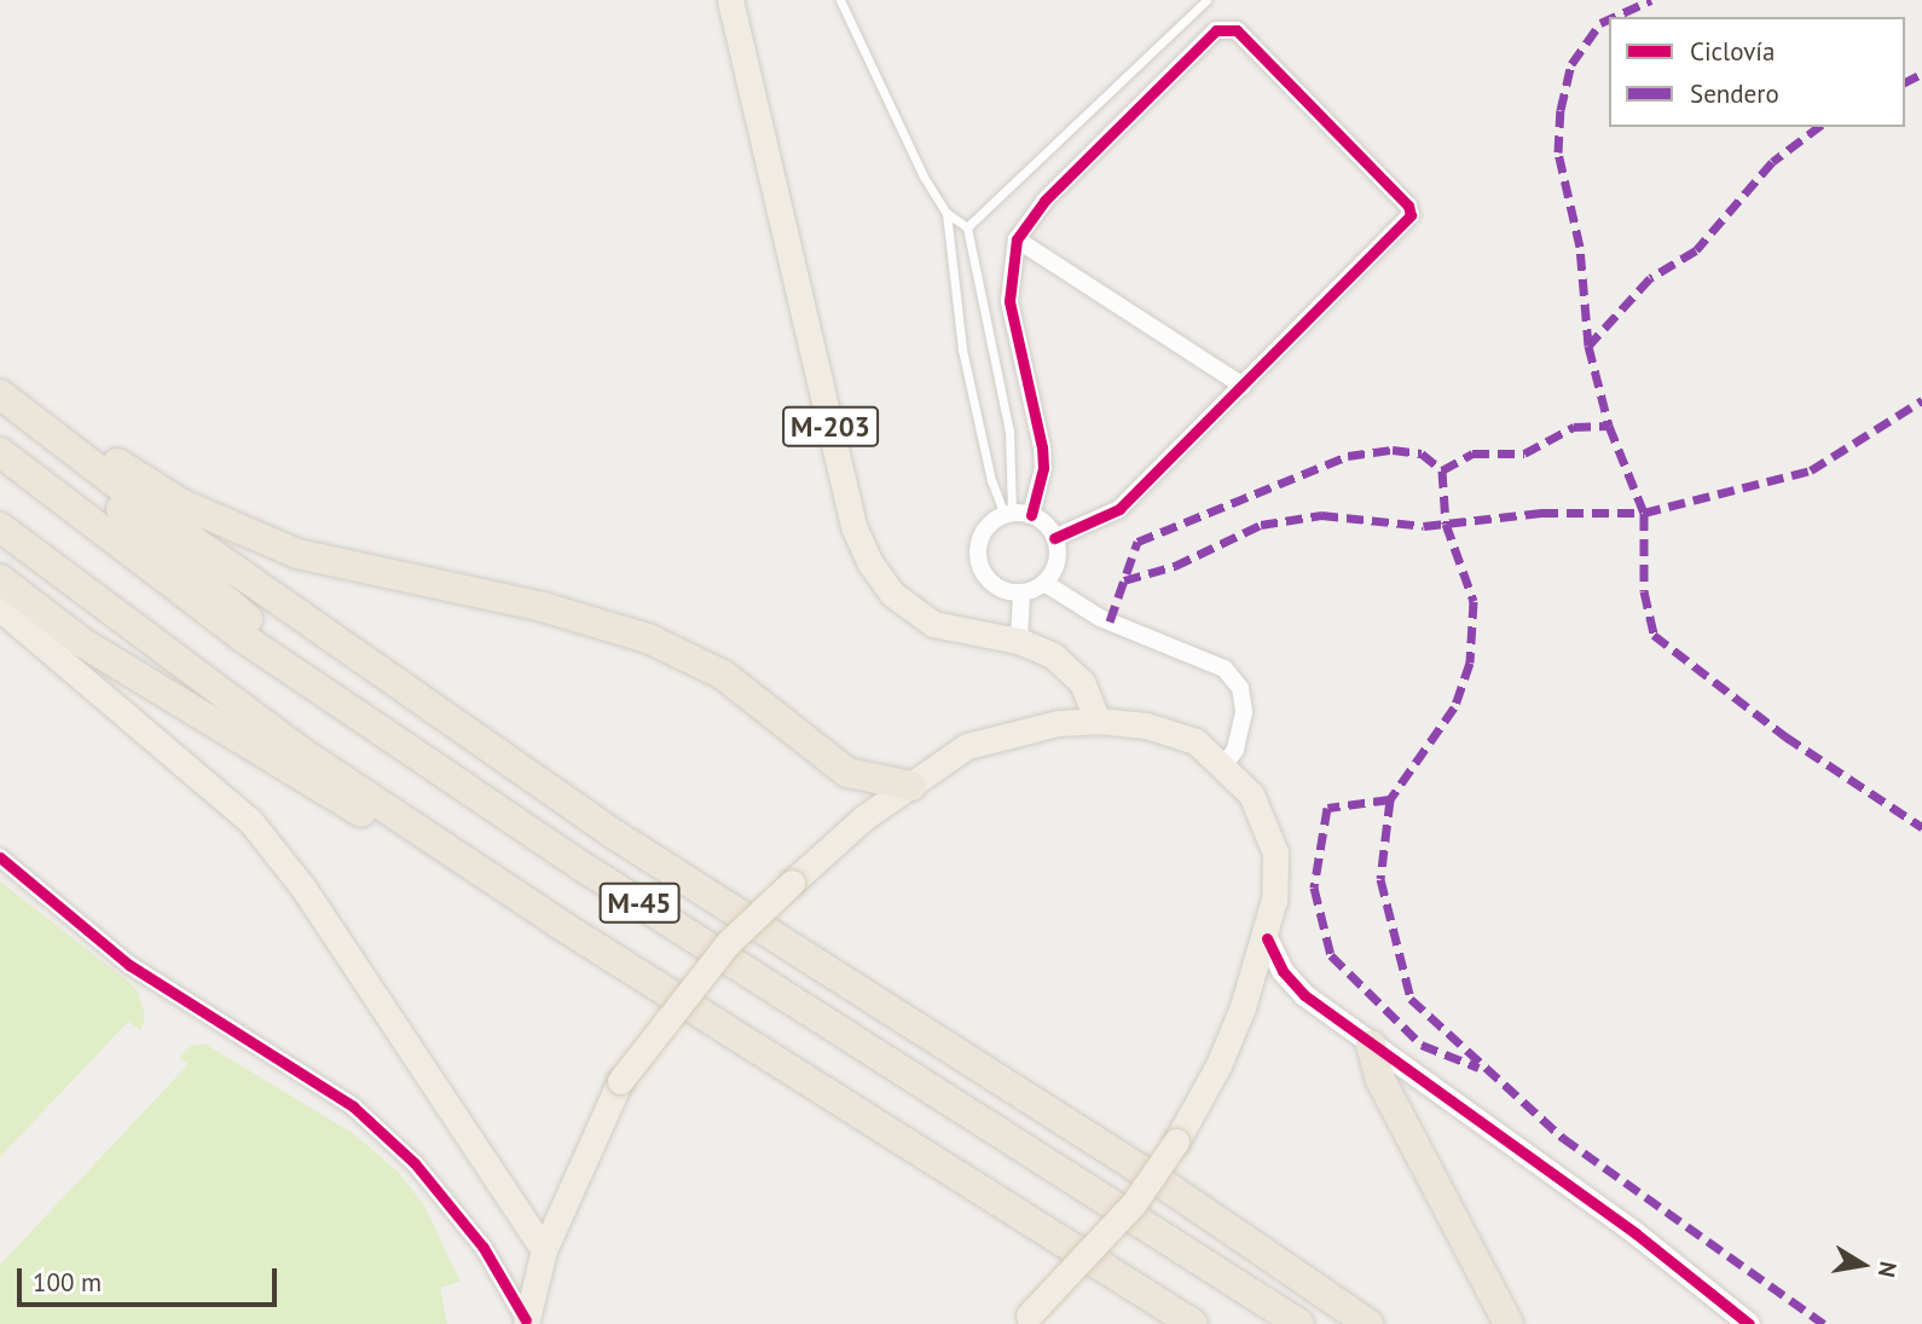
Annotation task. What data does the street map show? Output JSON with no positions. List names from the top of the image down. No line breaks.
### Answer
{"streets":{"highway":["M-45"],"main road":["M-203"]},"legend":["Ciclovía","Sendero"],"scale_bar":"100 m","north":"right"}
